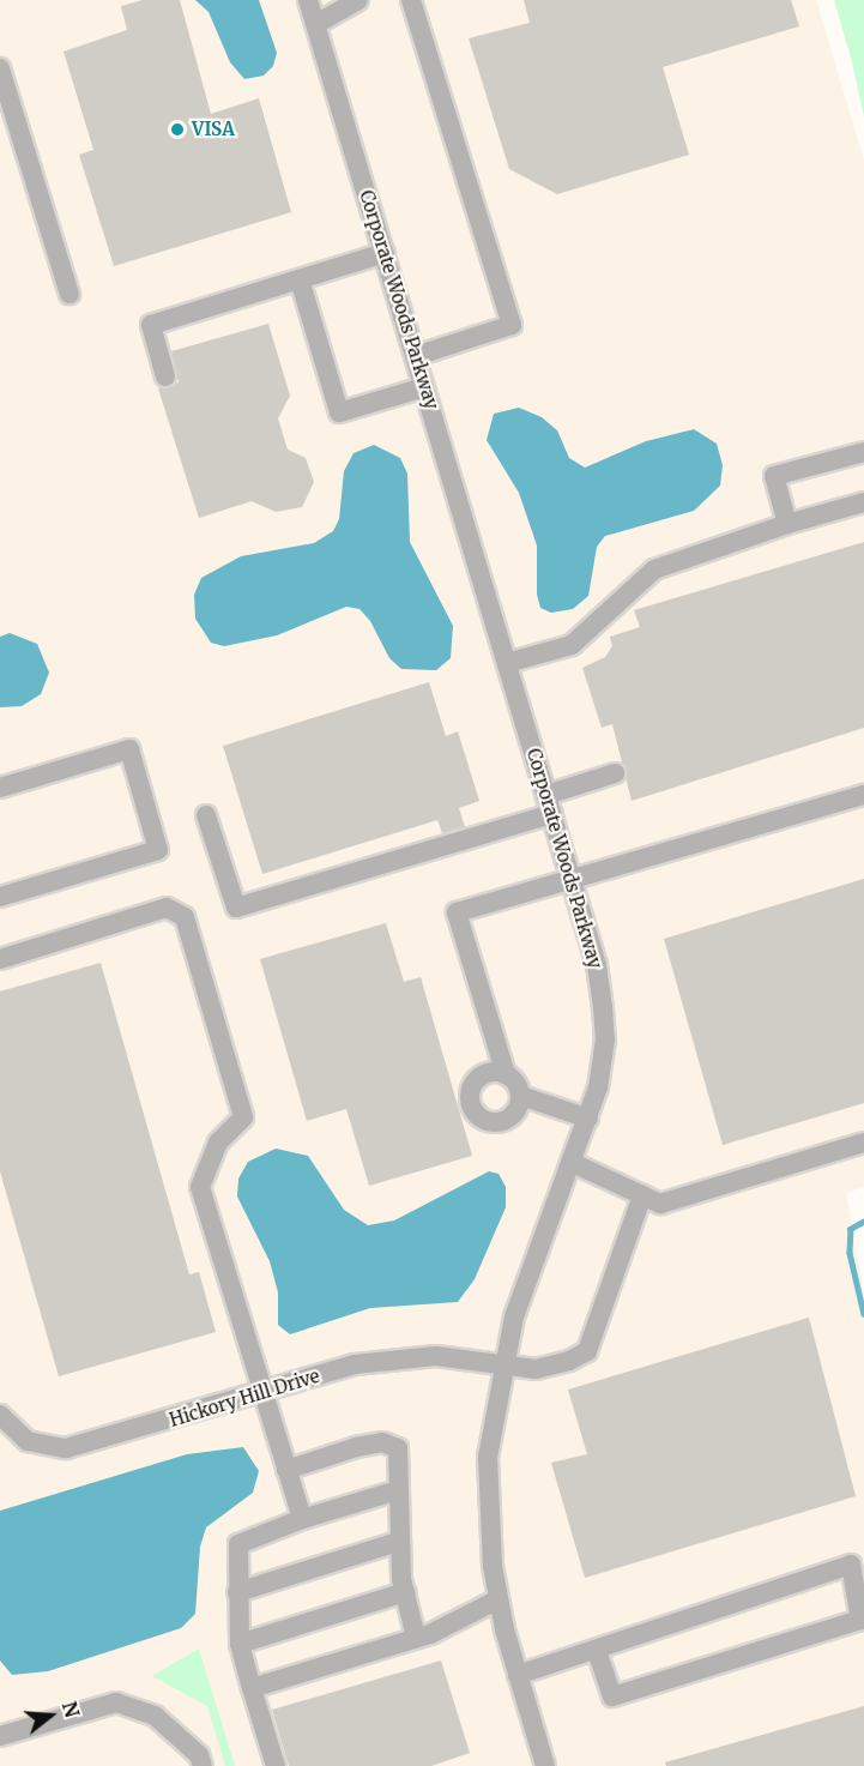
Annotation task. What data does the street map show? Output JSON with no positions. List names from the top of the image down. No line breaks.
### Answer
{"streets":{"street":["Corporate Woods Parkway","Hickory Hill Drive"]},"crossings":[["Corporate Woods Parkway","Hickory Hill Drive"]],"places":["VISA"],"north":"right"}
